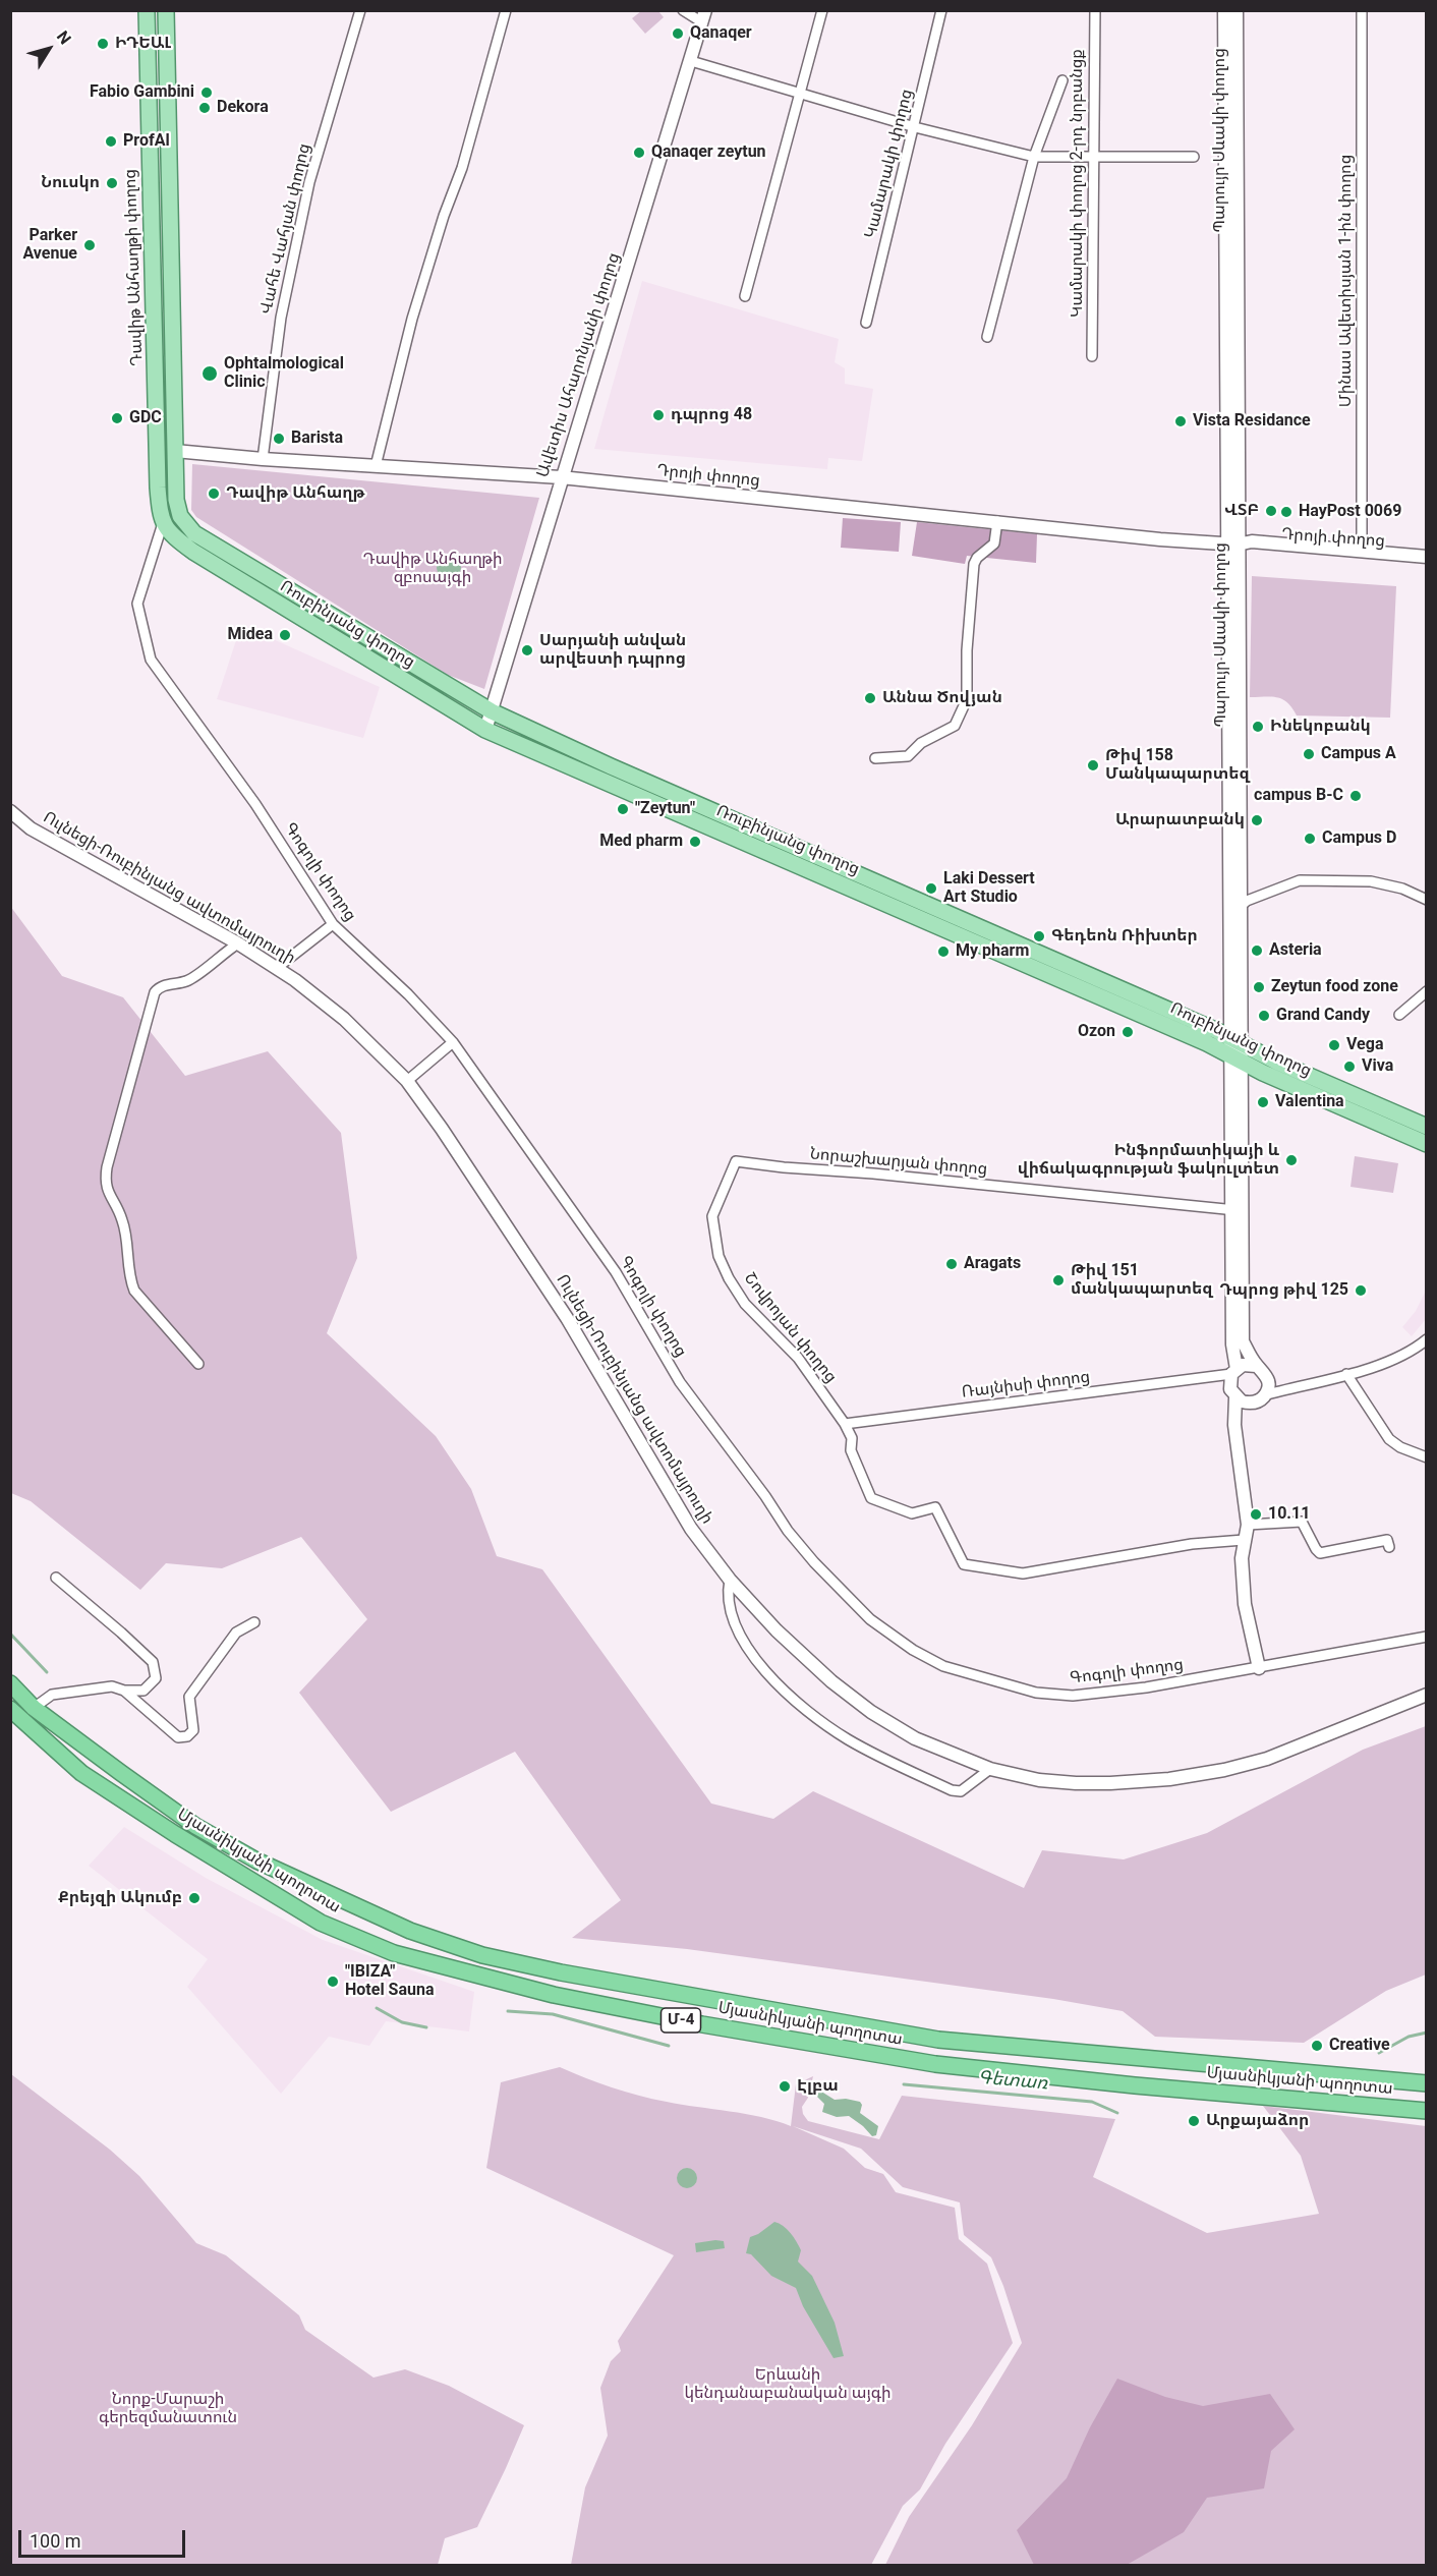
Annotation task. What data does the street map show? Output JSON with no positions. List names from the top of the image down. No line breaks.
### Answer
{"streets":{"highway":["Մյասնիկյանի պողոտա","Մ-4"],"main road":["Դավիթ Անհաղթի փողոց","Ռուբինյանց փողոց"],"street":["Պարույր Սևակի փողոց","Կամարակի փողոց","Կամարակի փողոց 2-րդ նրբանցք","Վահե Վահյան փողոց","Մինաս Ավետիսյան 1-ին փողոց","Ավետիս Ահարոնյանի փողոց","Դրոյի փողոց","Գոգոլի փողոց","Ուլնեցի-Ռուբինյանց ավտոմայրուղի","Նորաշխարյան փողոց","Շովրոյան փողոց","Ռայնիսի փողոց"]},"crossings":[["Պարույր Սևակի փողոց","Դրոյի փողոց"],["Պարույր Սևակի փողոց","Ռուբինյանց փողոց"],["Պարույր Սևակի փողոց","Նորաշխարյան փողոց"],["Պարույր Սևակի փողոց","Ռայնիսի փողոց"],["Վահե Վահյան փողոց","Դրոյի փողոց"],["Դավիթ Անհաղթի փողոց","Ռուբինյանց փողոց"],["Դավիթ Անհաղթի փողոց","Գոգոլի փողոց"],["Մինաս Ավետիսյան 1-ին փողոց","Դրոյի փողոց"],["Ավետիս Ահարոնյանի փողոց","Դրոյի փողոց"],["Ավետիս Ահարոնյանի փողոց","Ռուբինյանց փողոց"],["Դրոյի փողոց","Ռուբինյանց փողոց"],["Ռուբինյանց փողոց","Գոգոլի փողոց"],["Նորաշխարյան փողոց","Շովրոյան փողոց"],["Շովրոյան փողոց","Ռայնիսի փողոց"]],"water":["Գետառ"],"parks":["Դավիթ Անհաղթի զբոսայգի","Երևանի կենդանաբանական այգի","Նորք-Մարաշի գերեզմանատուն"],"places":["Qanaqer","ԻԴԵԱԼ","Fabio Gambini","Dekora","ProfAl","Qanaqer zeytun","Նուսկո","Parker Avenue","Ophtalmological Clinic","դպրոց 48","GDC","Vista Residance","Barista","Դավիթ Անհաղթ","ՎՏԲ","HayPost 0069","Midea","Սարյանի անվան արվեստի դպրոց","Աննա Ծովյան","Ինեկոբանկ","Campus A","Թիվ 158 Մանկապարտեզ","campus B-C","\"Zeytun\"","Արարատբանկ","Campus D","Med pharm","Laki Dessert Art Studio","Գեդեոն Ռիխտեր","Asteria","My pharm","Zeytun food zone","Grand Candy","Ozon","Vega","Viva","Valentina","Ինֆորմատիկայի և վիճակագրության ֆակուլտետ","Aragats","Թիվ 151 մանկապարտեզ","Դպրոց թիվ 125","10.11","Քրեյզի Ակումբ","\"IBIZA\" Hotel Sauna","Creative","Էլբա","Արքայաձոր"],"scale_bar":"100 m","north":"top right"}
